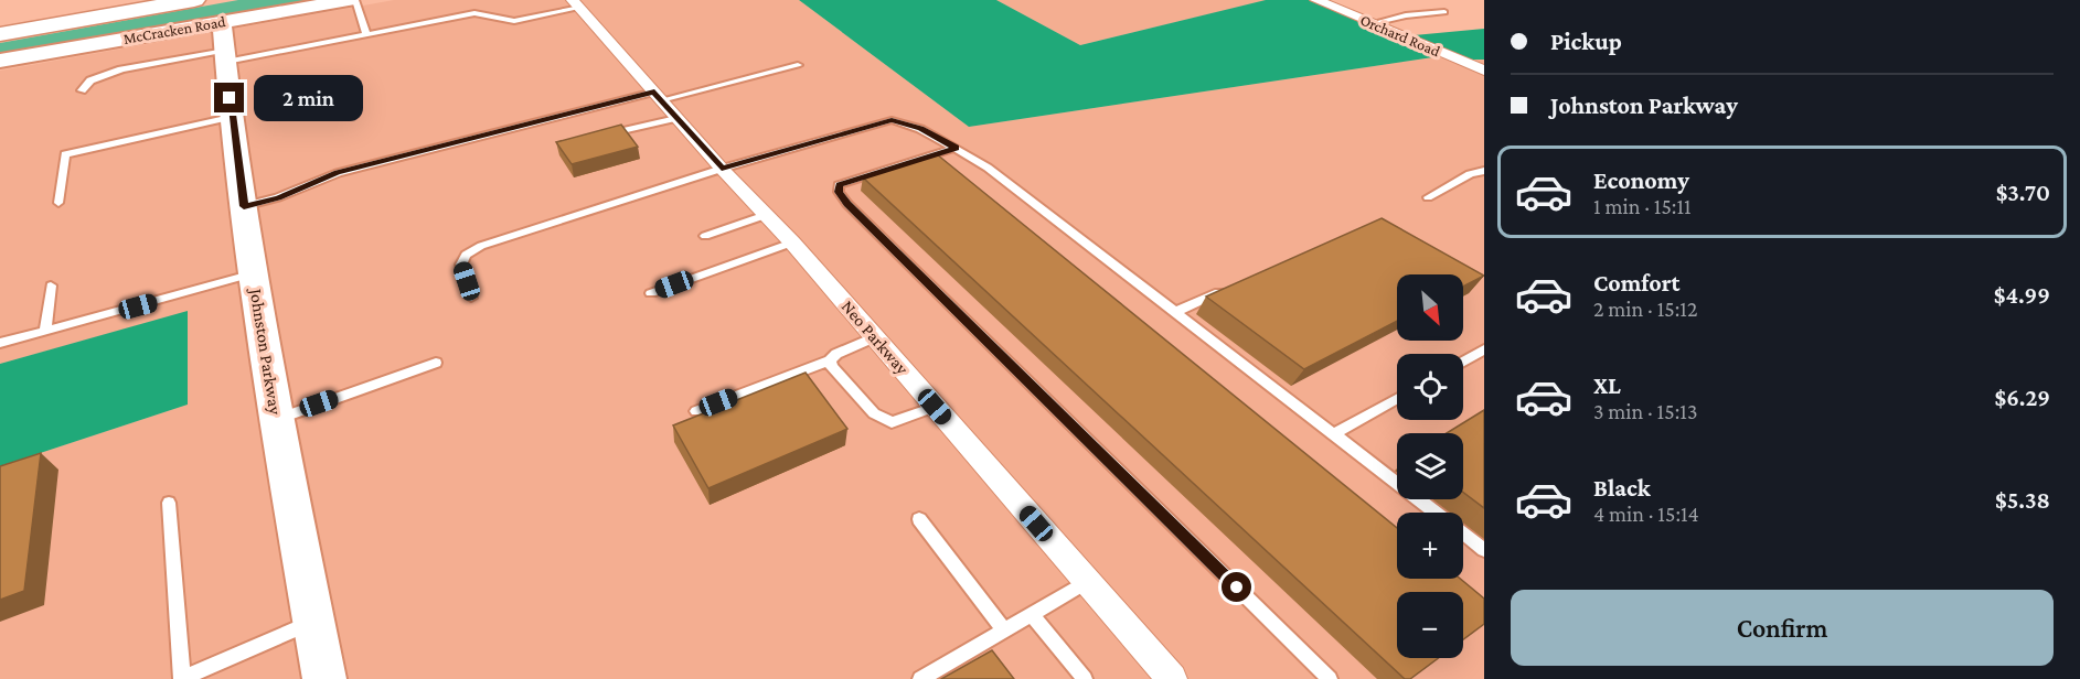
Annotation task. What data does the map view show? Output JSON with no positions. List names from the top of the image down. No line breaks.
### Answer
{"streets":{"street":["McCracken Road","Orchard Road","Neo Parkway","Johnston Parkway"]},"crossings":[["McCracken Road","Johnston Parkway"]],"north":"bottom right","page":{"banner":["Pickup","Johnston Parkway"],"bubble":"2 min","list":[{"name":"Economy","note":"1 min · 15:11","value":"$3.70"},{"name":"Comfort","note":"2 min · 15:12","value":"$4.99"},{"name":"XL","note":"3 min · 15:13","value":"$6.29"},{"name":"Black","note":"4 min · 15:14","value":"$5.38"}],"map_buttons":["+","−"],"buttons":"Confirm"}}
